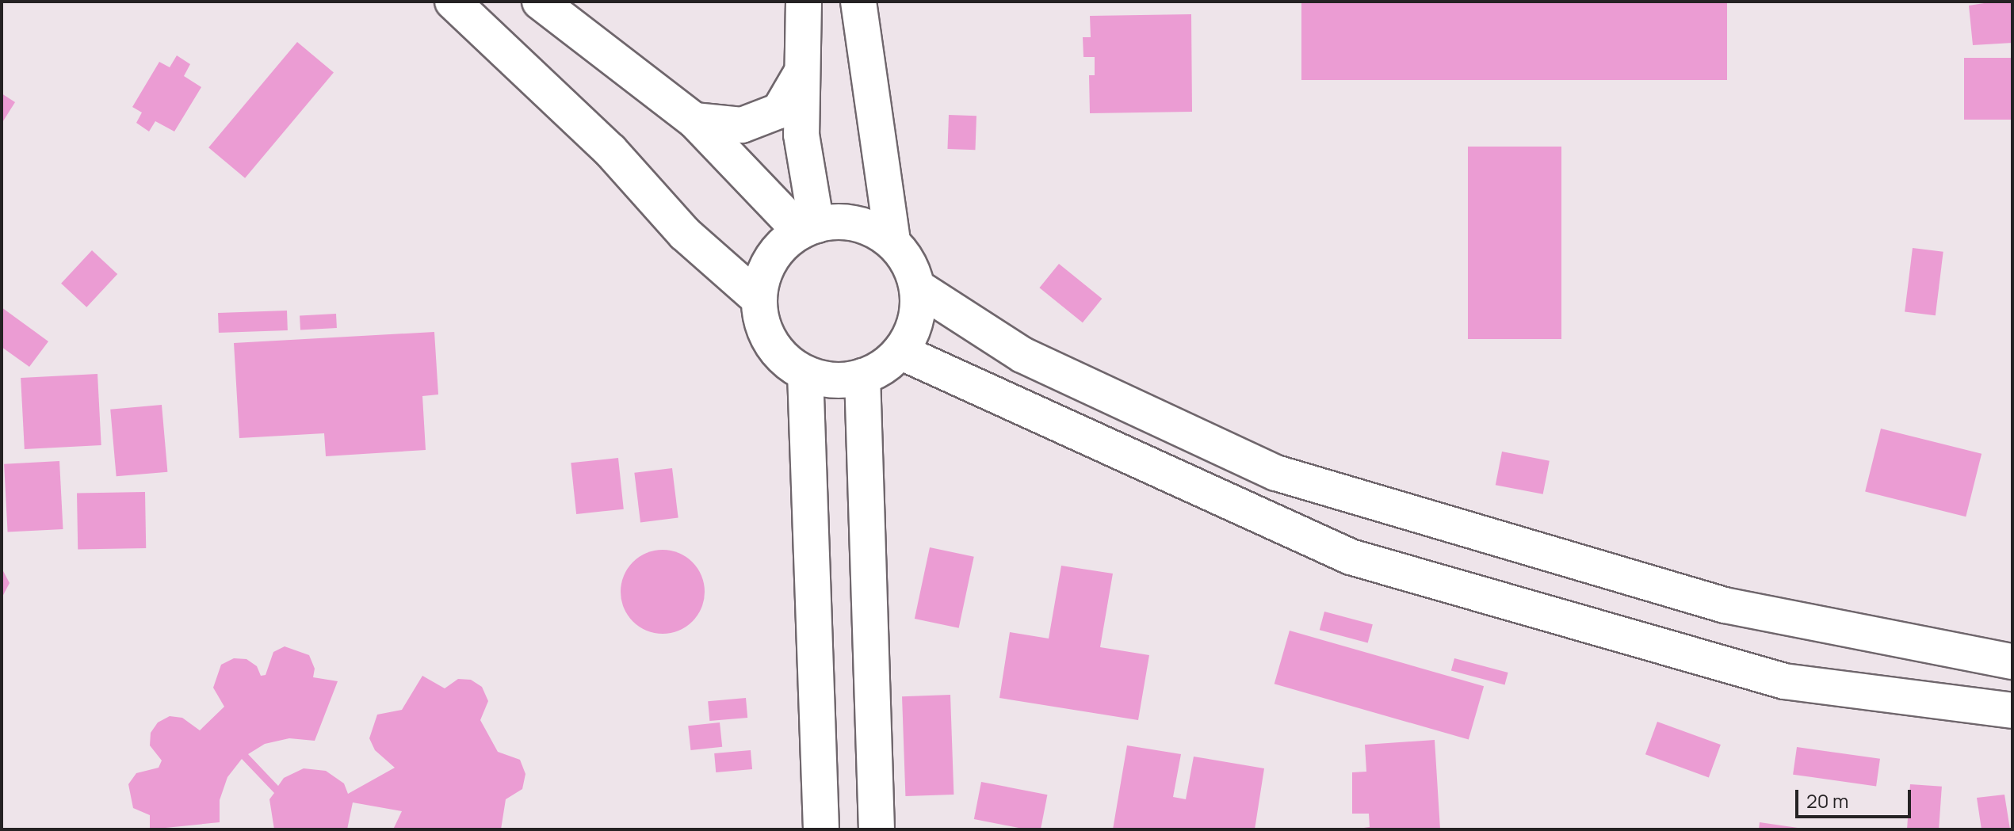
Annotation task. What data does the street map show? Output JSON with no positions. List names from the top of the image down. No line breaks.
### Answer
{"scale_bar":"20 m"}
